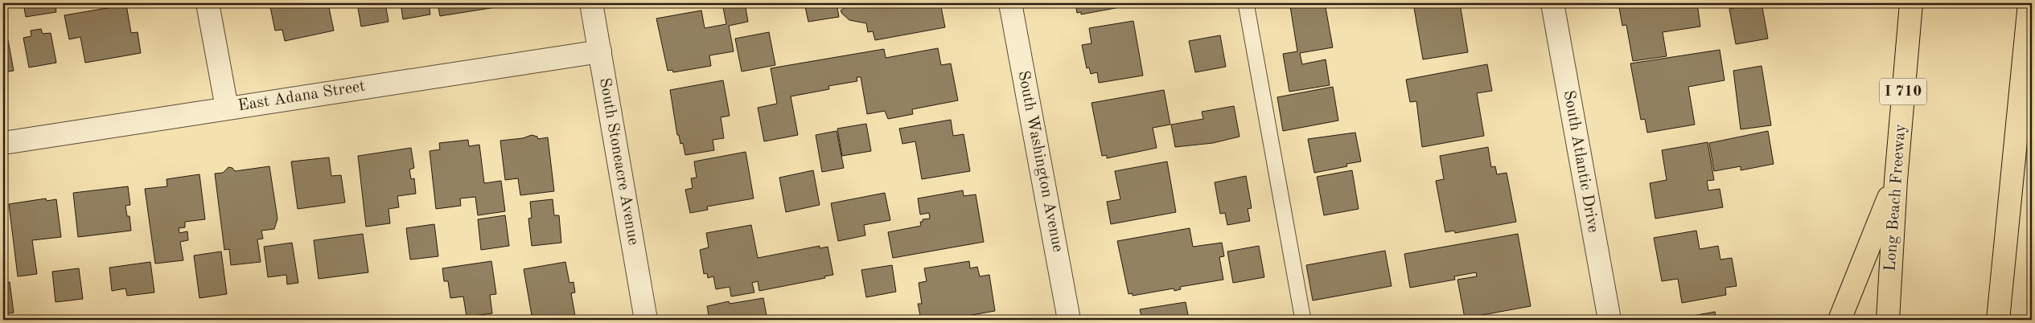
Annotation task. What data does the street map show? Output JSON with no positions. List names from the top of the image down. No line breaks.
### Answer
{"streets":{"highway":["I 710","Long Beach Freeway"],"street":["East Adana Street","South Stoneacre Avenue","South Washington Avenue","South Atlantic Drive"]},"crossings":[["East Adana Street","South Stoneacre Avenue"]]}
